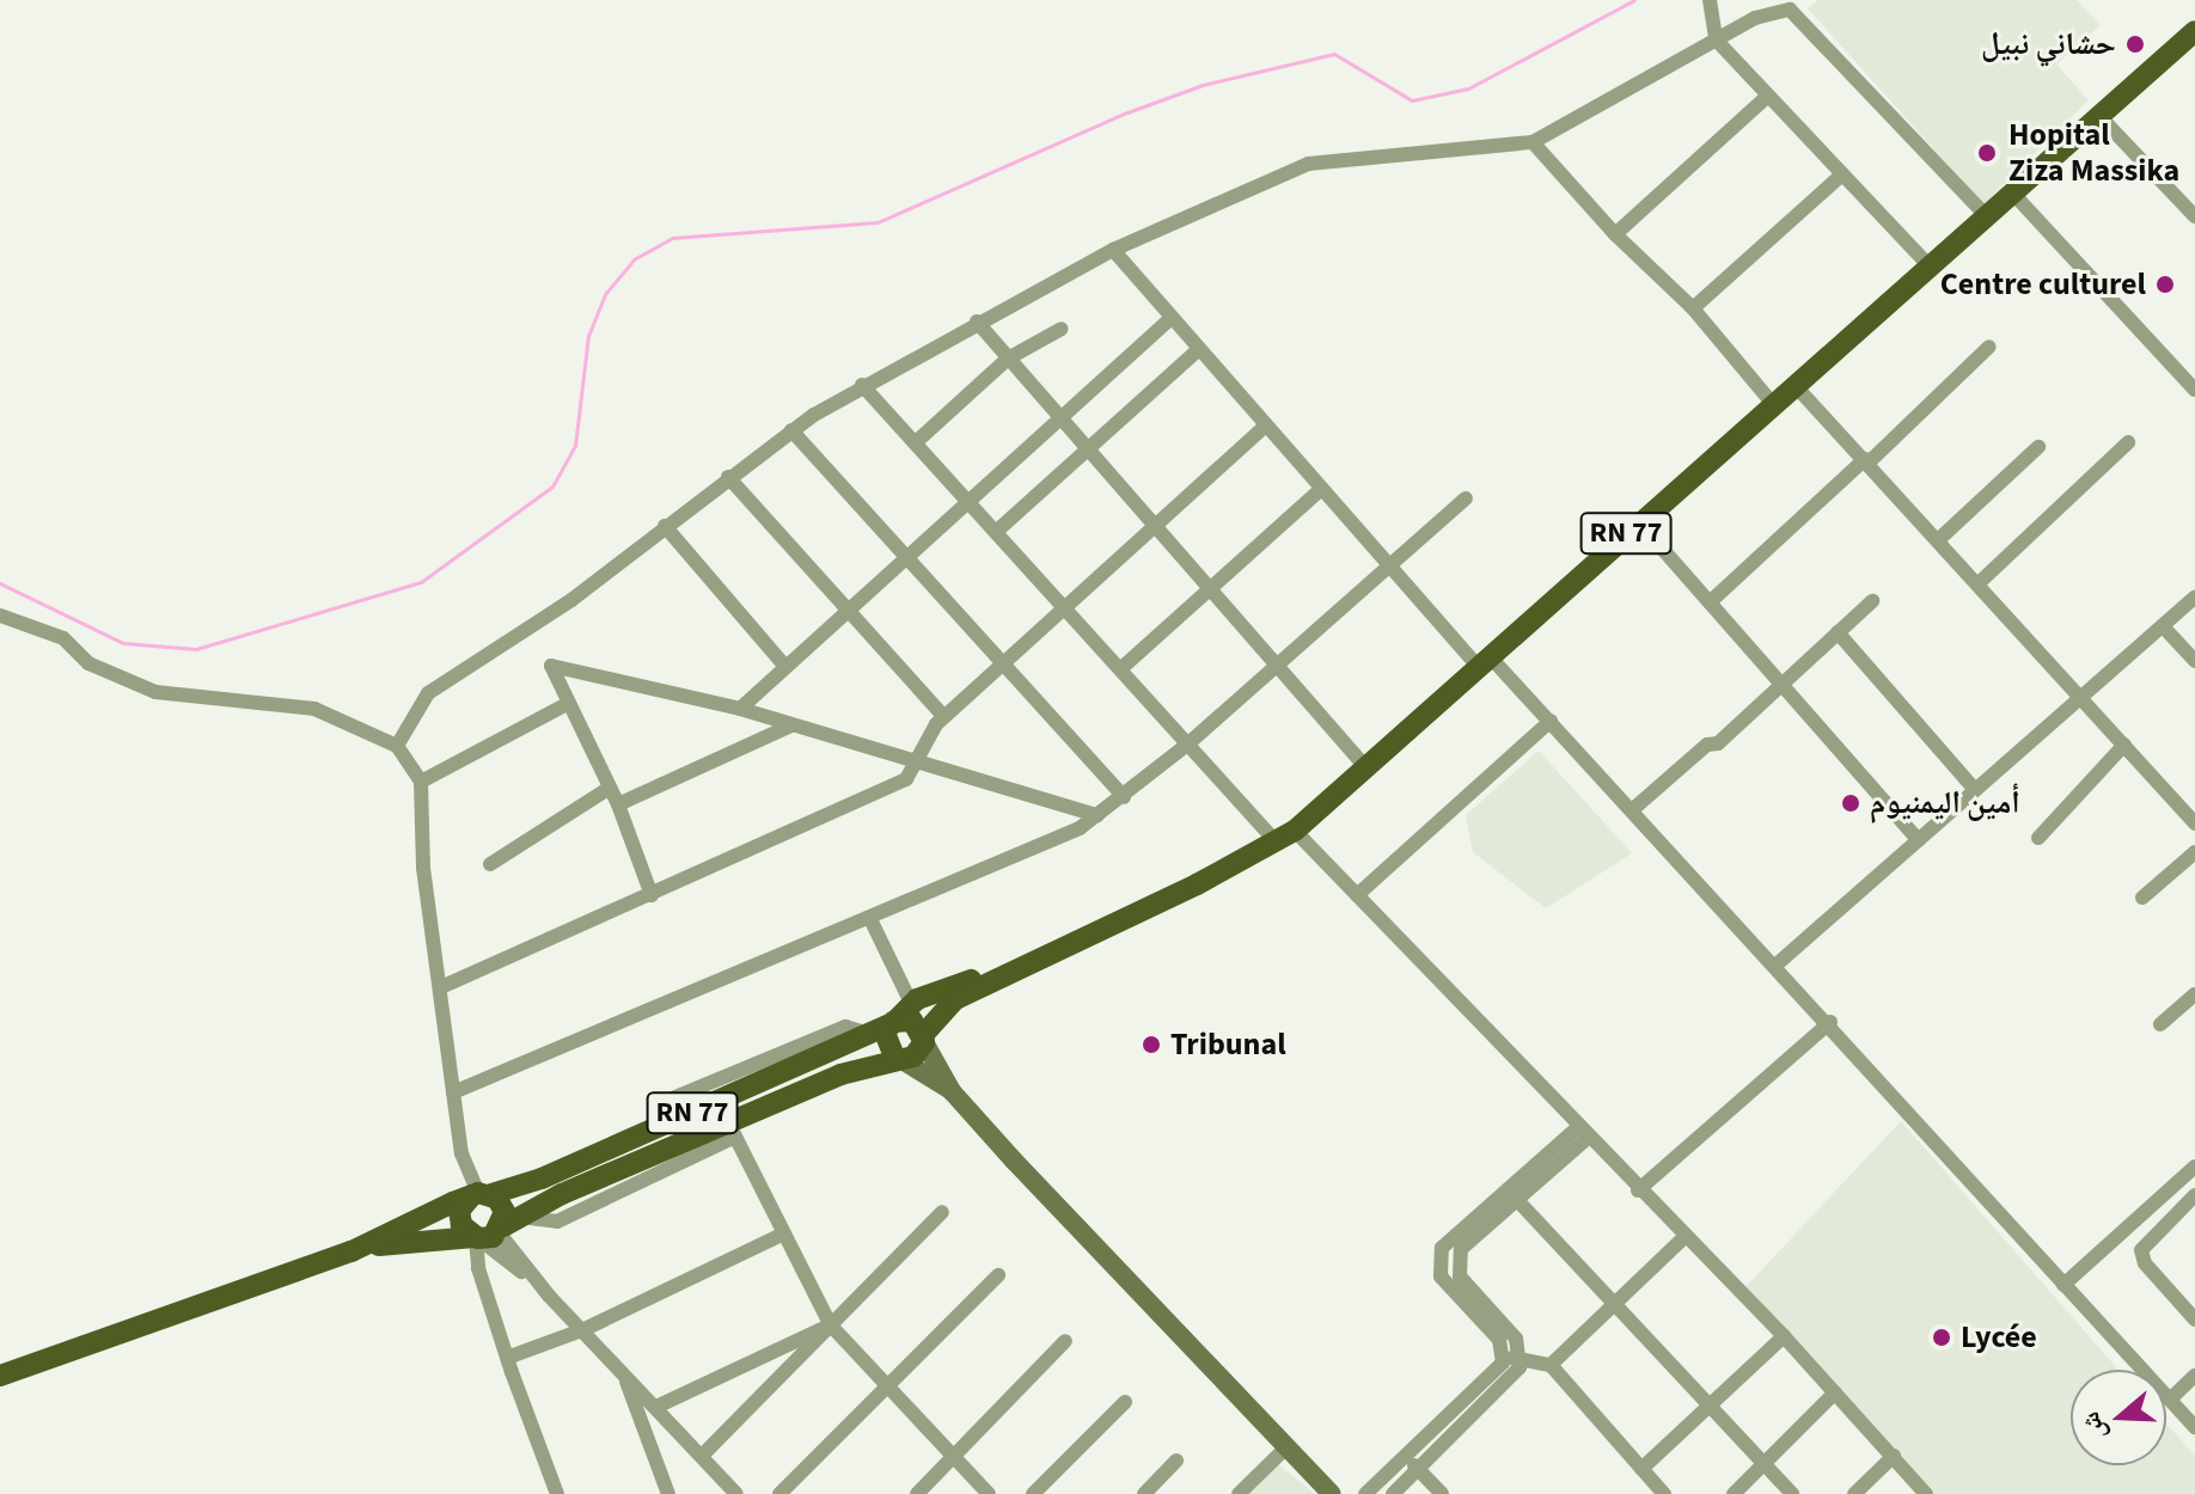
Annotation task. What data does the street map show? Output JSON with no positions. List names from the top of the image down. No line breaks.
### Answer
{"streets":{"main road":["RN 77"]},"places":["حشاني نبيل","Hopital Ziza Massika","Centre culturel","أمين اليمنيوم","Tribunal","Lycée"],"north":"left"}
